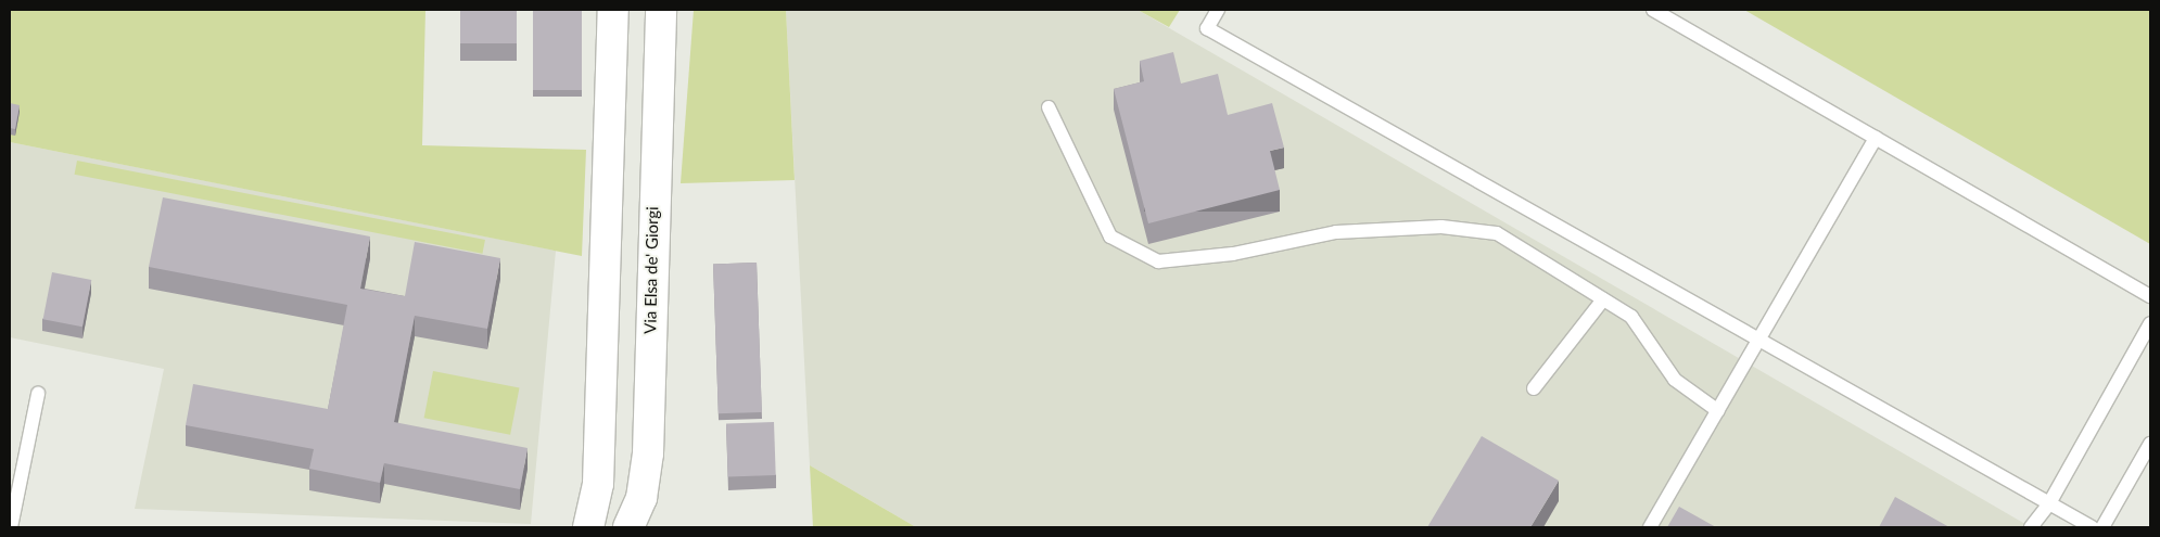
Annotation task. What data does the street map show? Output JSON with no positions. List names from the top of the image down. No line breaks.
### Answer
{"streets":{"main road":["Via Elsa de' Giorgi"]}}
